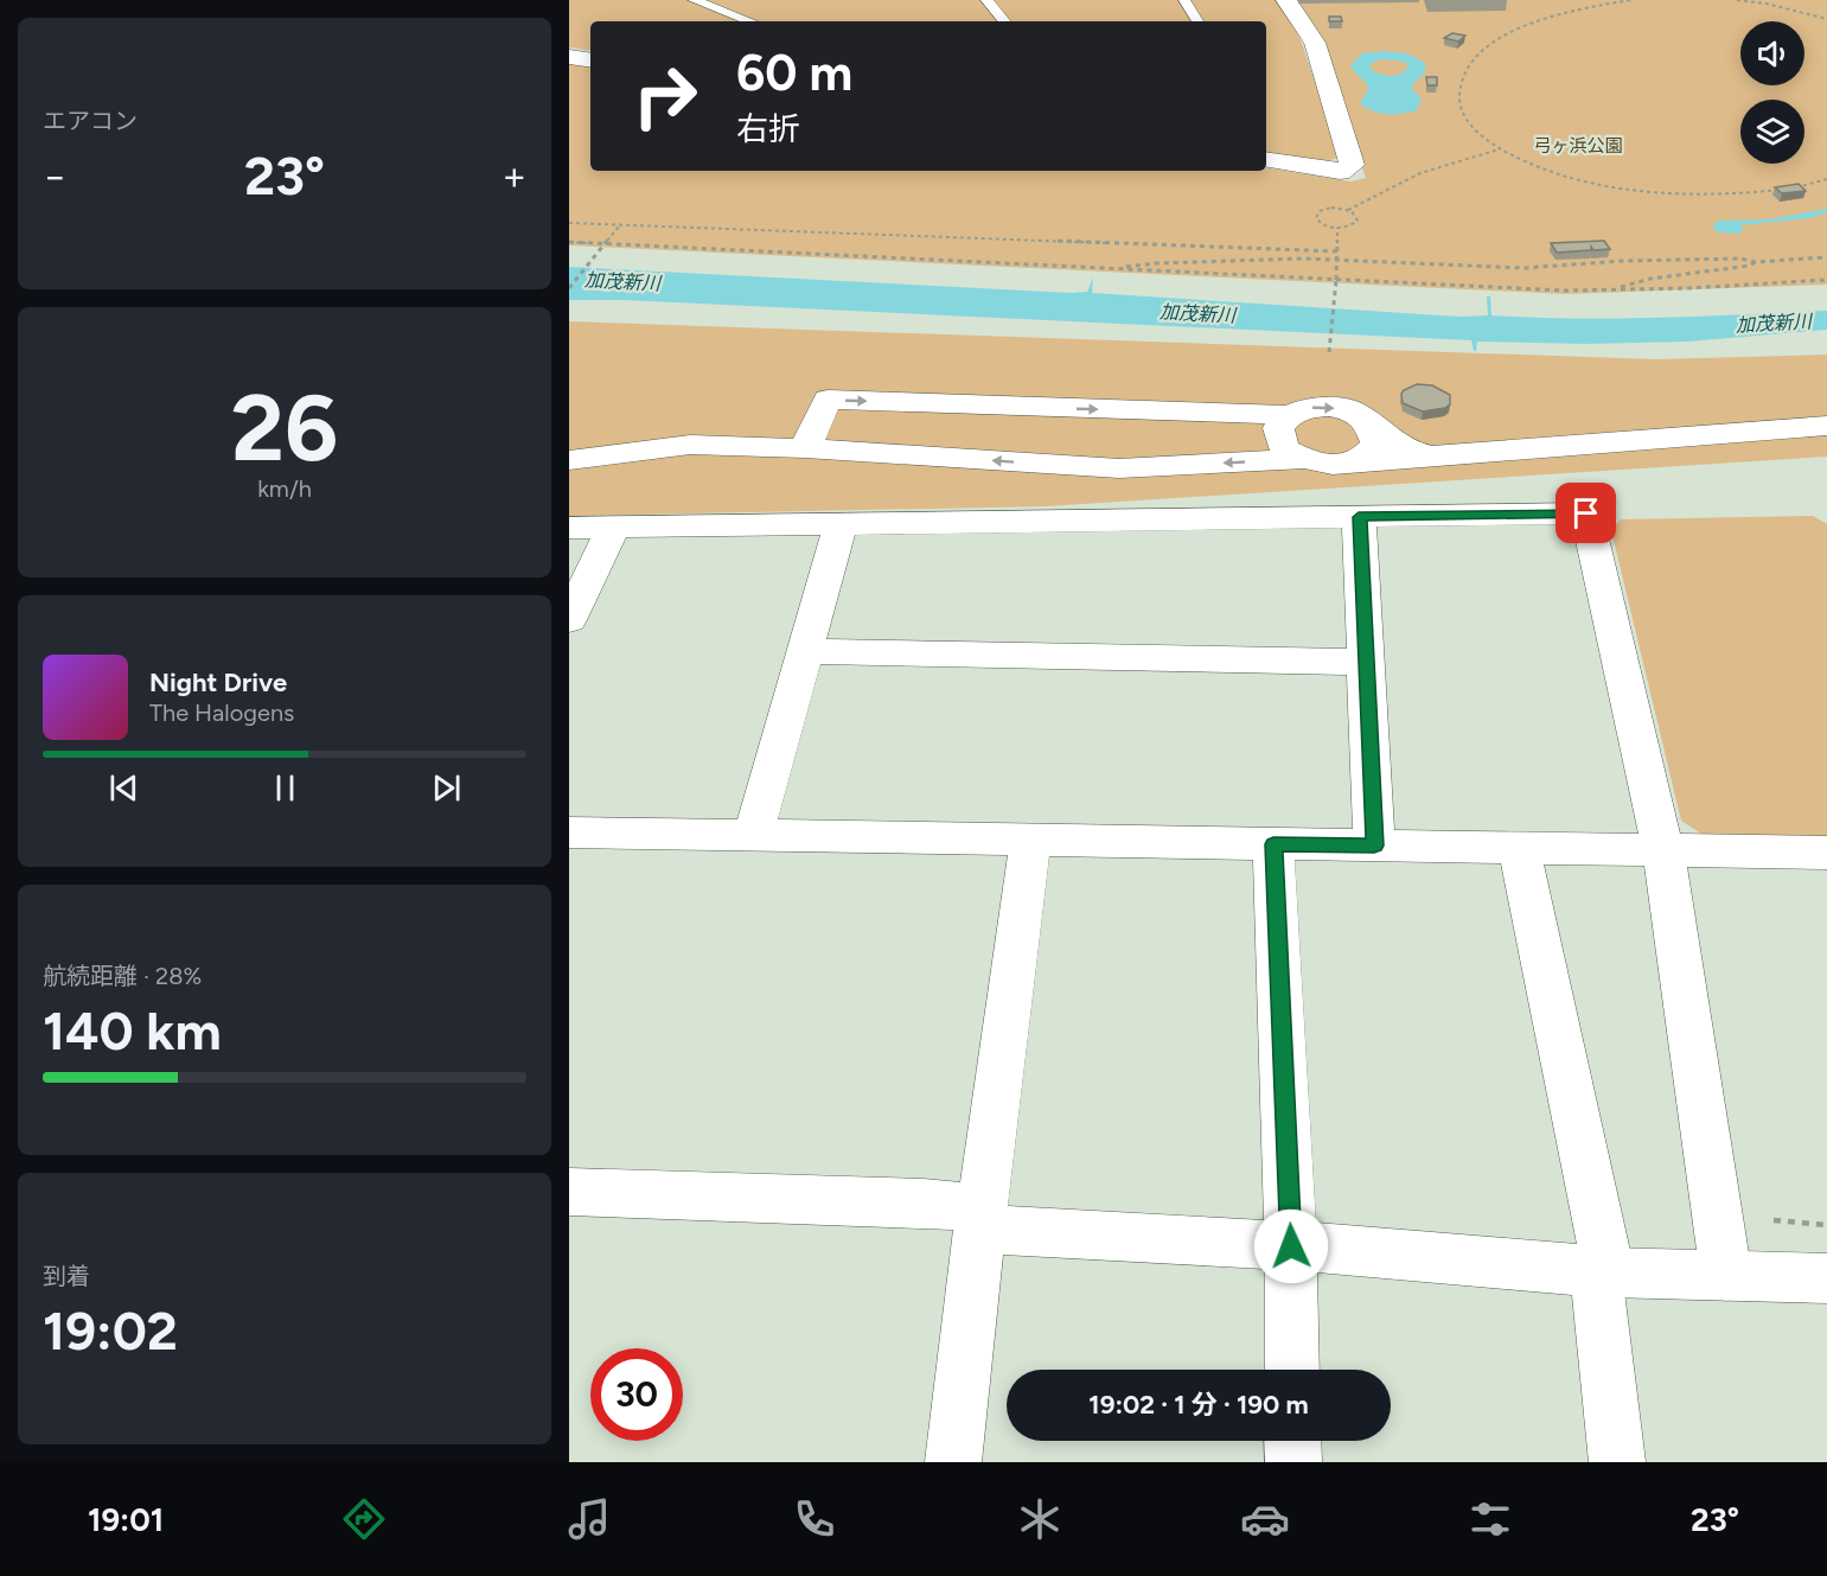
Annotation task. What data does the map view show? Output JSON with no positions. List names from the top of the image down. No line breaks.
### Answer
{"water":["加茂新川"],"parks":["弓ヶ浜公園"],"page":{"tile":["エアコン",["26","km/h"],["航続距離 · 28%","140 km"],["到着","19:02"]],"turn":["60 m","右折"],"heat":["−","23°","+"],"song":["Night Drive","The Halogens"],"limit":"30","trip":"19:02 · 1 分 · 190 m","tabs":["19:01","23°"]}}
